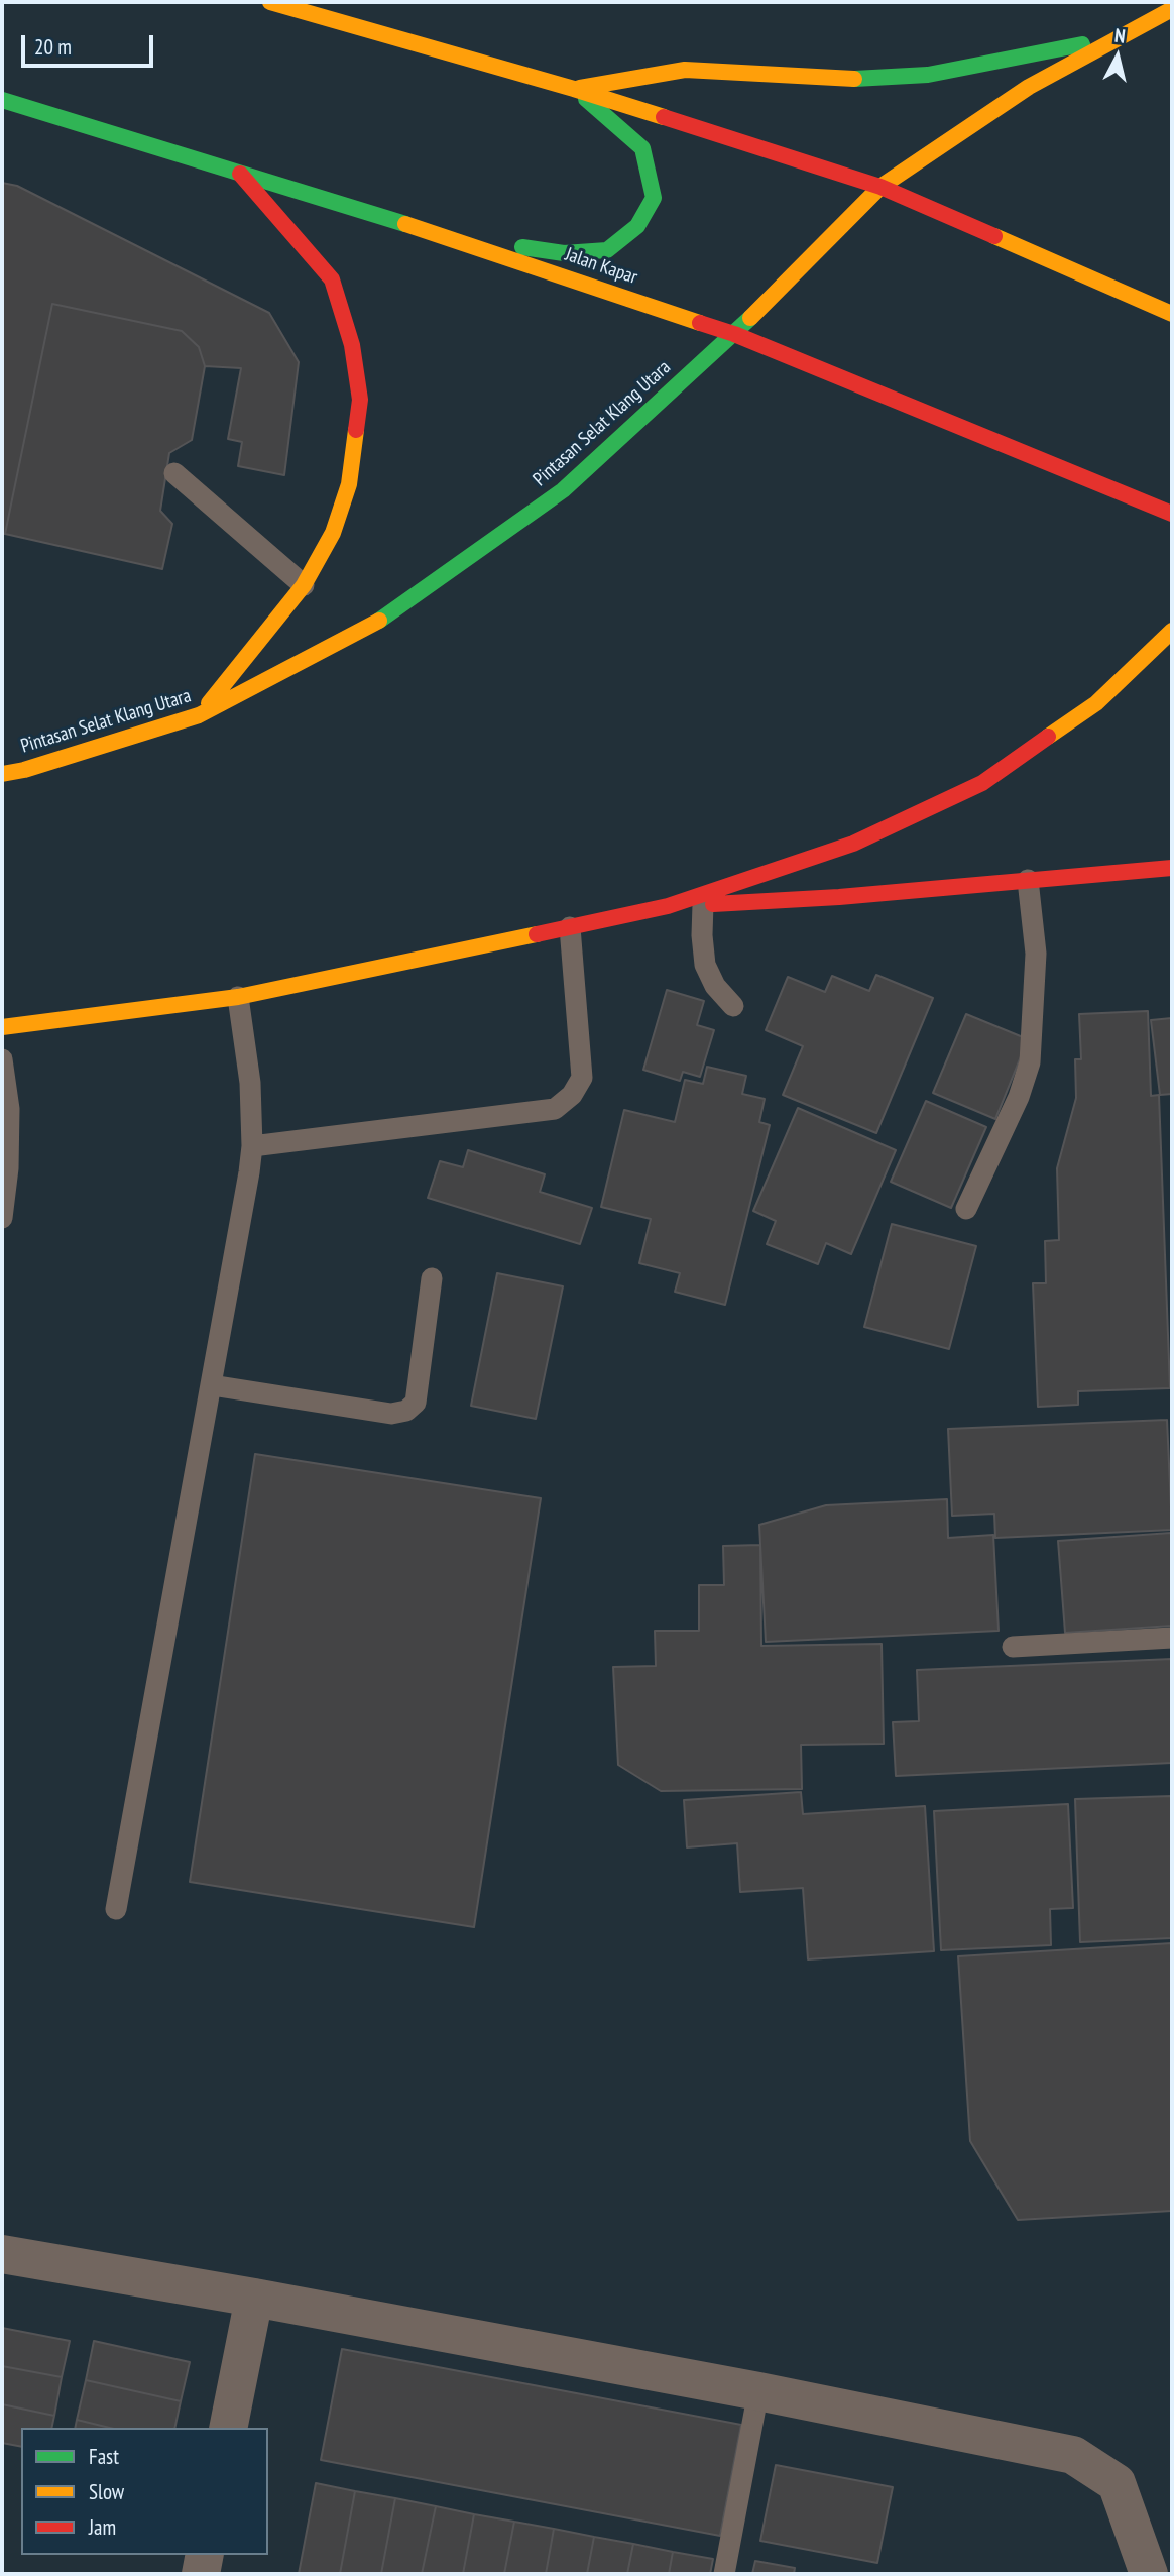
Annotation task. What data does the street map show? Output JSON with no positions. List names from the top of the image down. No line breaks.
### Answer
{"streets":{"highway":["Jalan Kapar","Pintasan Selat Klang Utara"]},"crossings":[["Jalan Kapar","Pintasan Selat Klang Utara"]],"legend":["Fast","Slow","Jam"],"scale_bar":"20 m","north":"top"}
